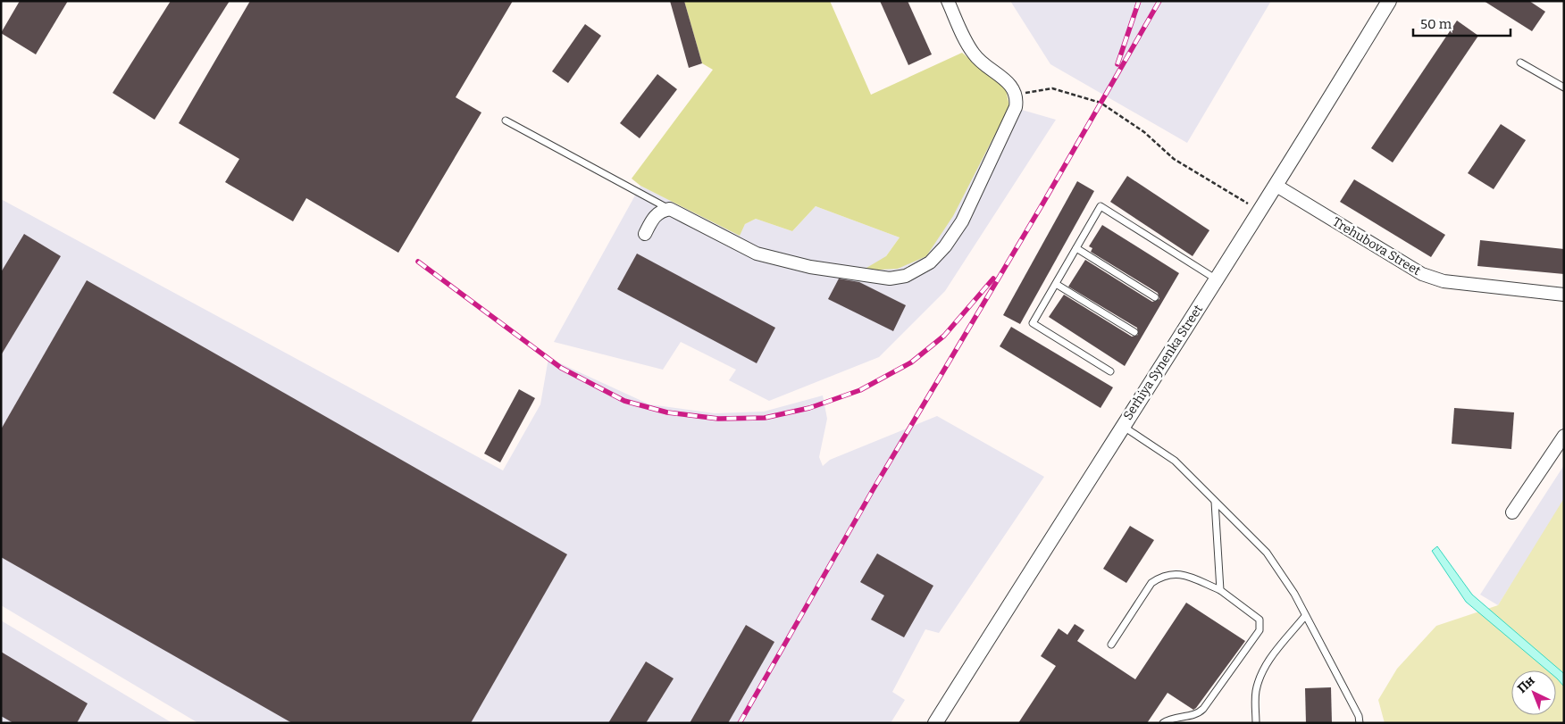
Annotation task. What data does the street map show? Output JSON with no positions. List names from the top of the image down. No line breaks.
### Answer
{"streets":{"street":["Trehubova Street","Serhiya Synenka Street"]},"crossings":[["Trehubova Street","Serhiya Synenka Street"]],"scale_bar":"50 m","north":"top left"}
